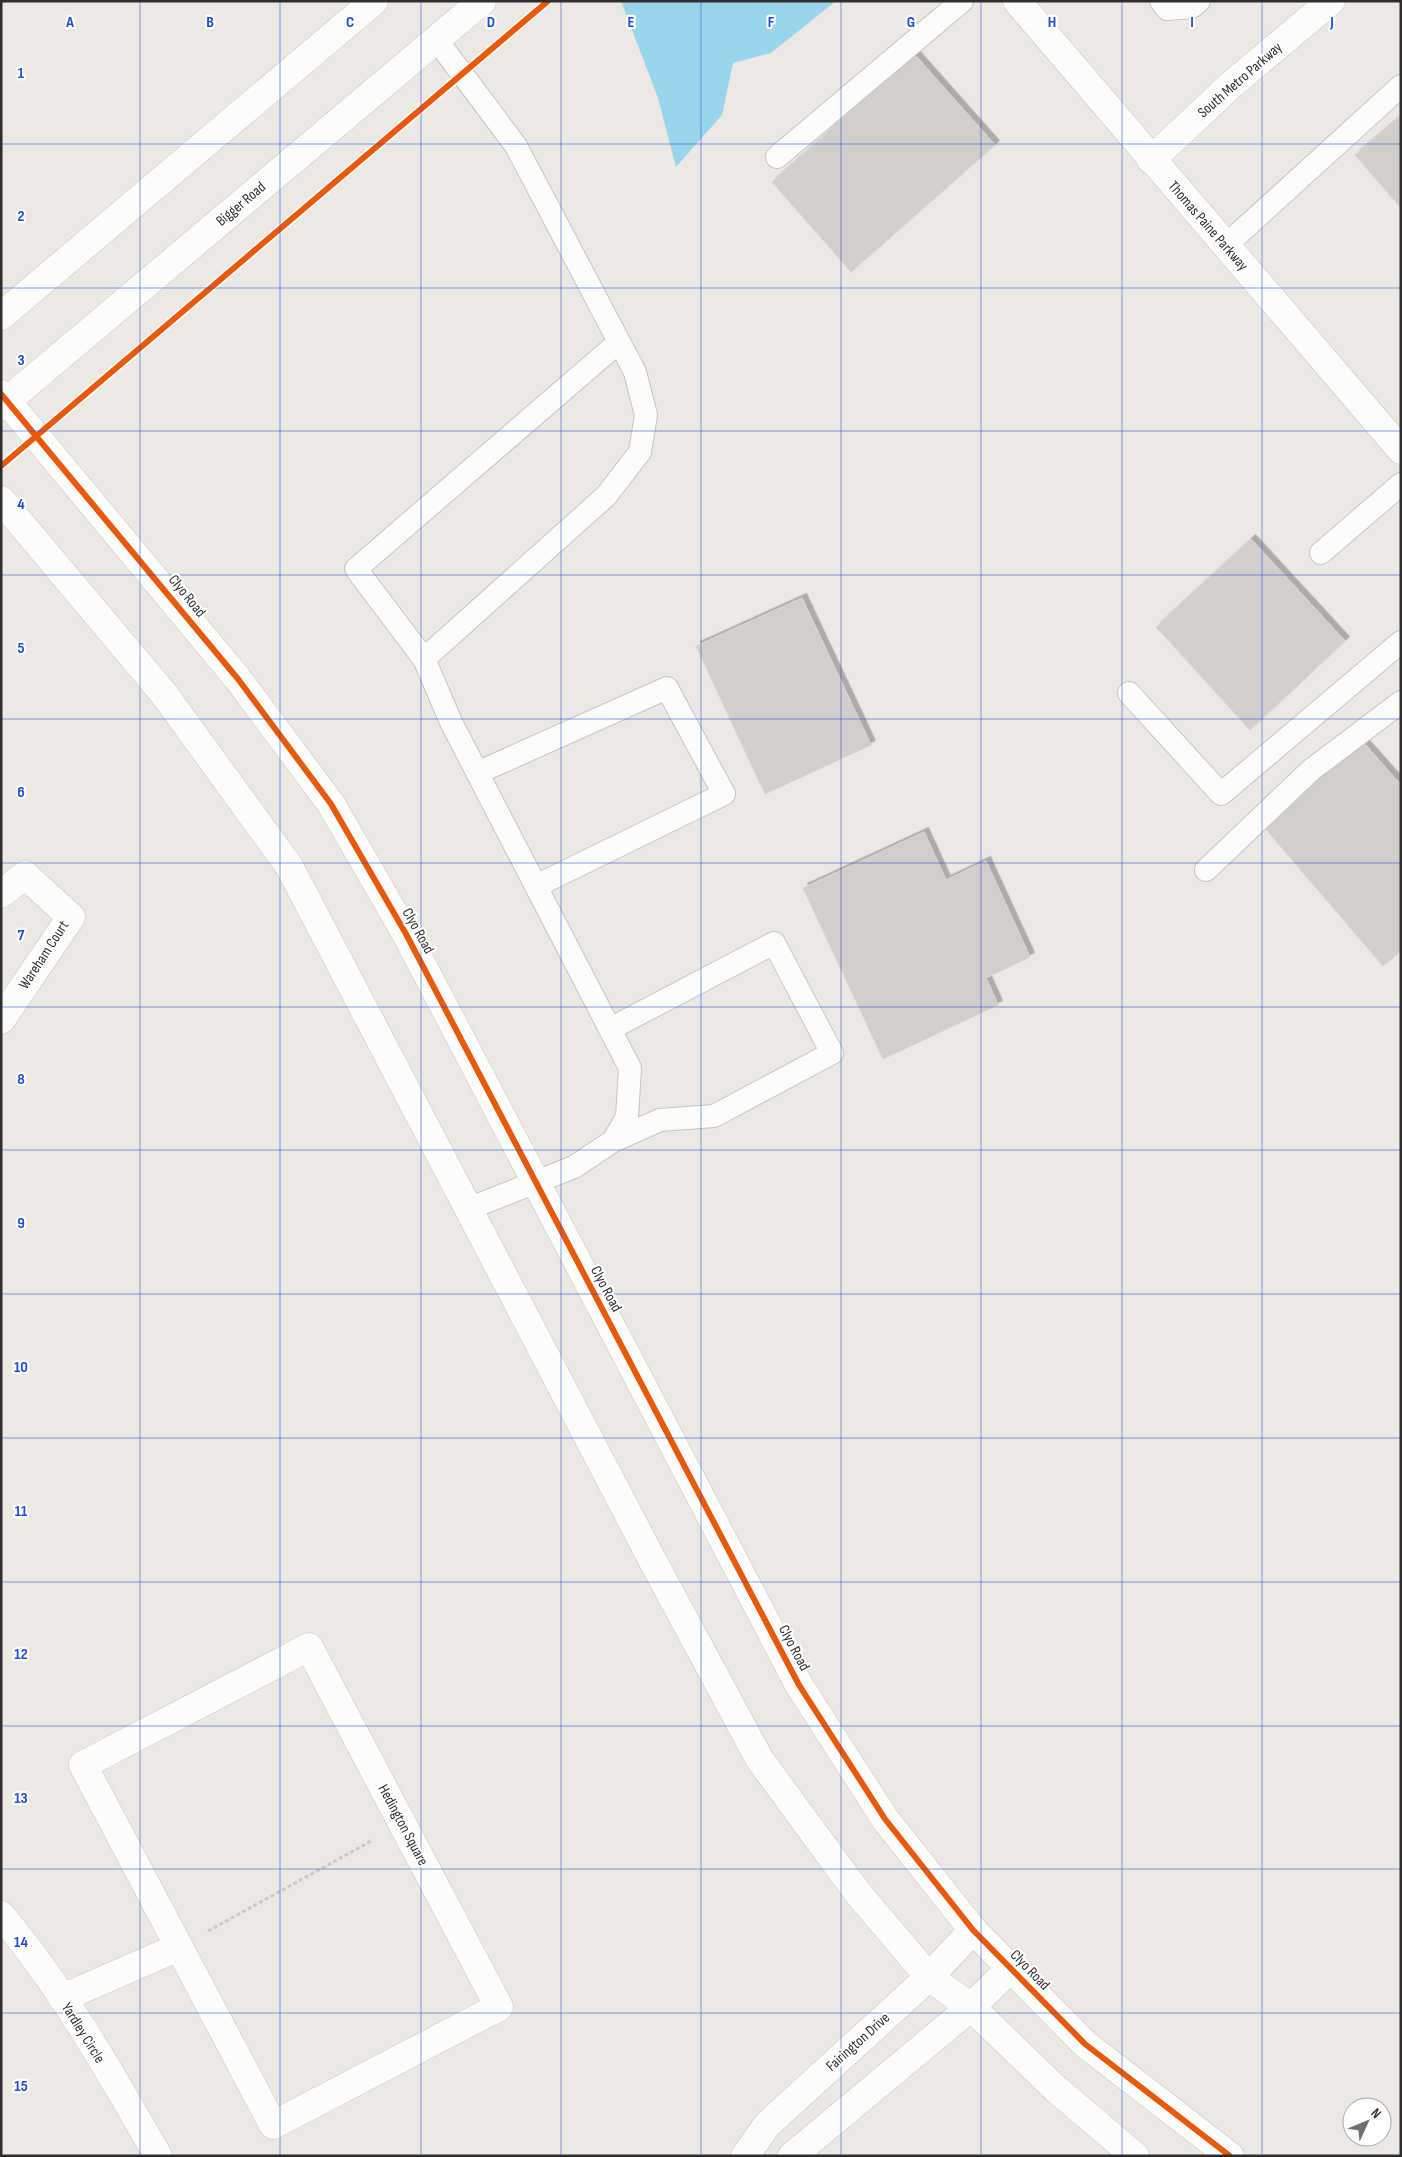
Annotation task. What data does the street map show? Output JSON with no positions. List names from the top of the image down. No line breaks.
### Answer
{"streets":{"street":["South Metro Parkway","Bigger Road","Thomas Paine Parkway","Clyo Road","Wareham Court","Hedington Square","Yardley Circle","Fairington Drive"]},"crossings":[["South Metro Parkway","Thomas Paine Parkway"],["Bigger Road","Clyo Road"],["Clyo Road","Fairington Drive"]],"north":"top right","grid":{"columns":["A","B","C","D","E","F","G","H","I","J"],"rows":["1","2","3","4","5","6","7","8","9","10","11","12","13","14","15"]}}
